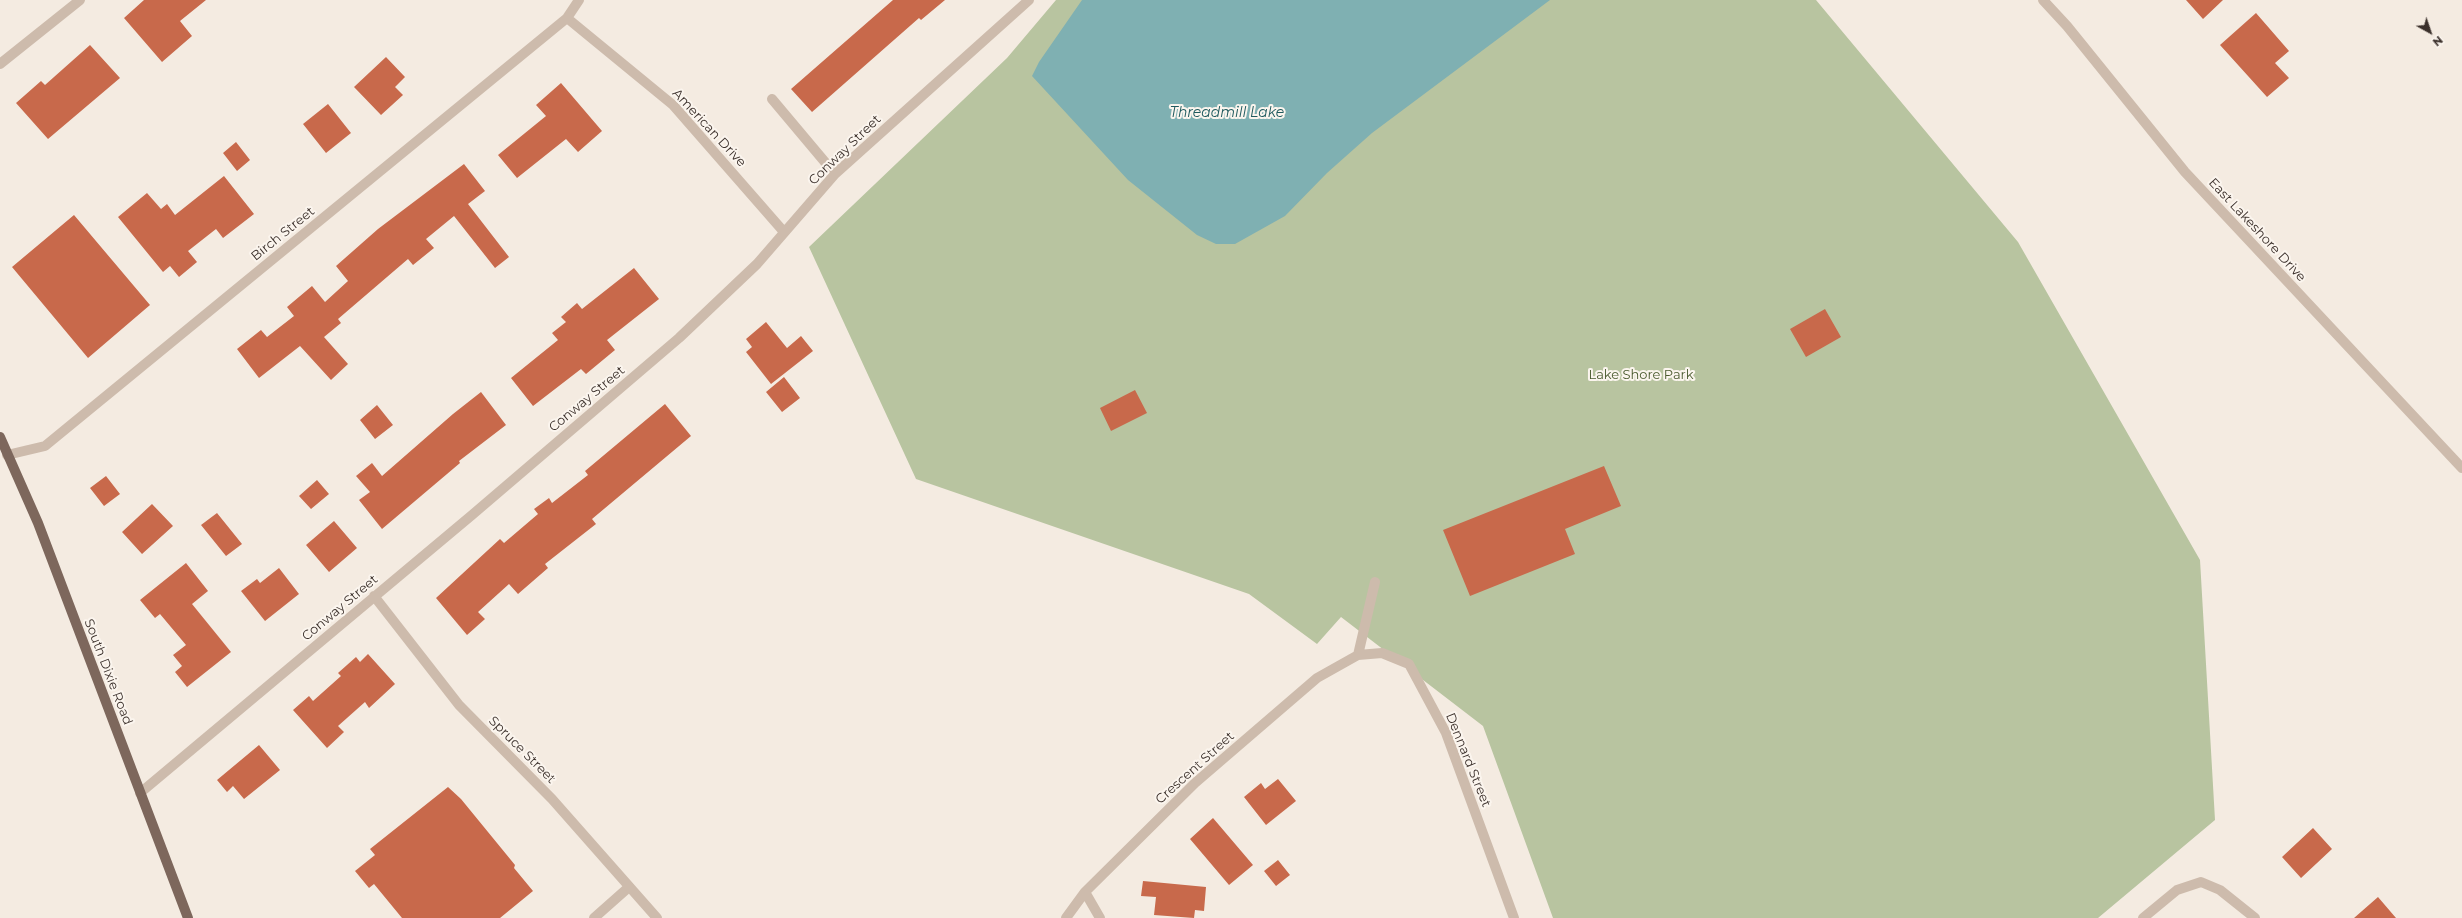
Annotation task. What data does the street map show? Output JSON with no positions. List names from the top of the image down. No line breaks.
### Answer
{"streets":{"main road":["South Dixie Road"],"street":["American Drive","Conway Street","East Lakeshore Drive","Birch Street","Spruce Street","Dennard Street","Crescent Street"]},"crossings":[["American Drive","Conway Street"],["American Drive","Birch Street"],["Conway Street","South Dixie Road"],["Conway Street","Spruce Street"],["Birch Street","South Dixie Road"],["Dennard Street","Crescent Street"]],"water":["Threadmill Lake"],"parks":["Lake Shore Park"],"north":"bottom right"}
